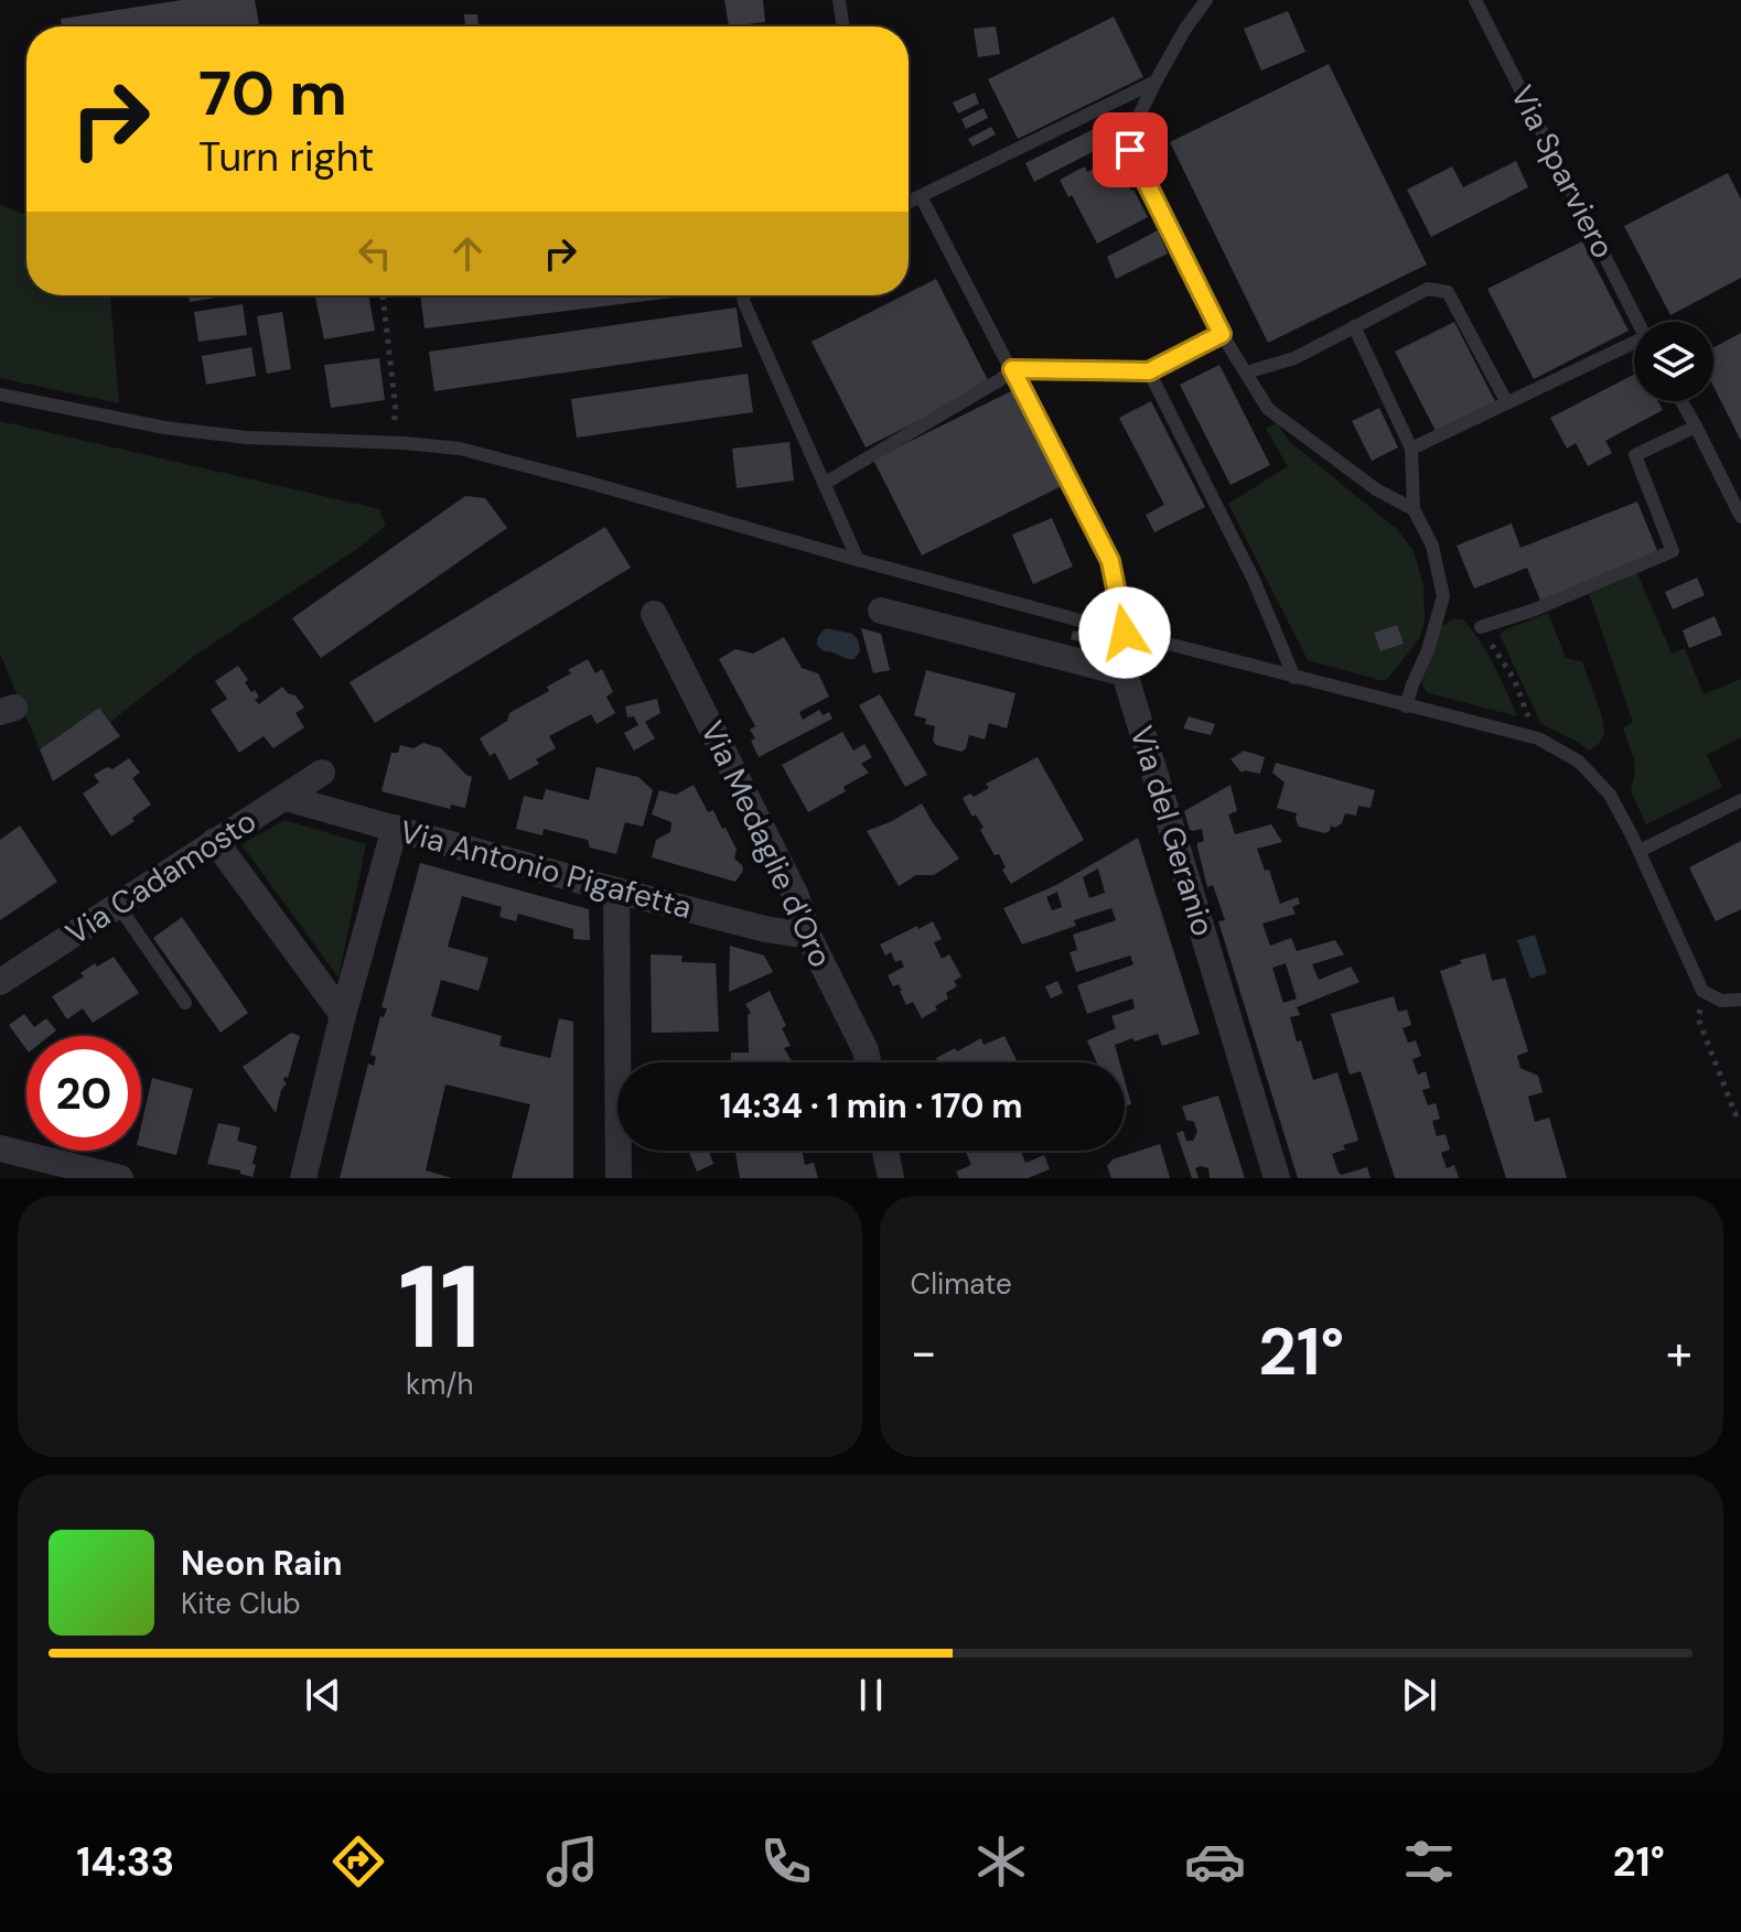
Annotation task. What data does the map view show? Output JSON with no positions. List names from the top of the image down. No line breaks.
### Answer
{"streets":{"street":["Via del Geranio","Via Medaglie d'Oro","Via Antonio Pigafetta","Via Cadamosto"],"lane":["Via Sparviero"]},"crossings":[["Via Medaglie d'Oro","Via Antonio Pigafetta"],["Via Antonio Pigafetta","Via Cadamosto"]],"page":{"turn":["70 m","Turn right"],"limit":"20","trip":"14:34 · 1 min · 170 m","tile":[["11","km/h"],"Climate"],"heat":["−","21°","+"],"song":["Neon Rain","Kite Club"],"tabs":["14:33","21°"]}}
